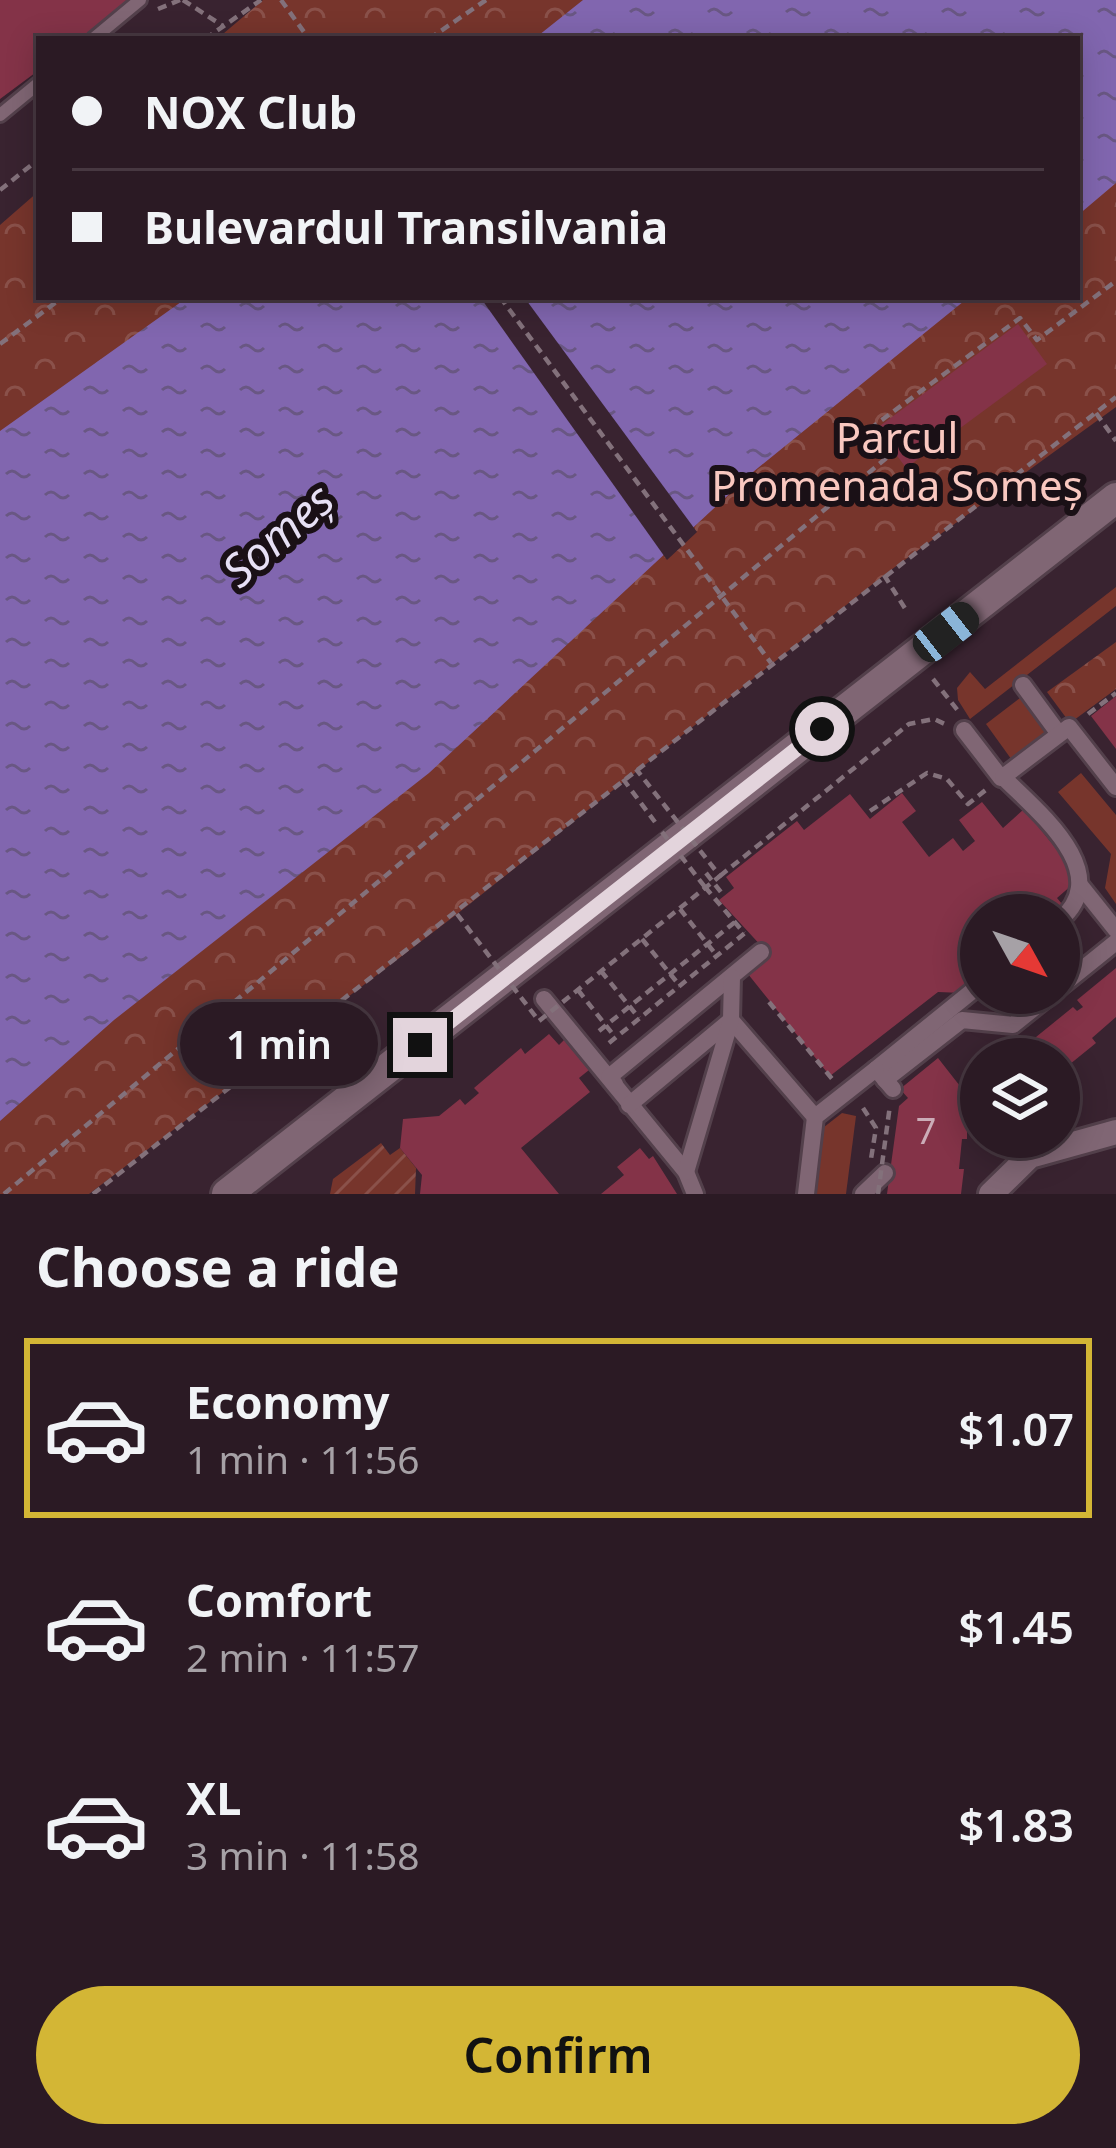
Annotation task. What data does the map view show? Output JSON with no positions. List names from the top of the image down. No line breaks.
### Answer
{"water":["Someș"],"parks":["Parcul Promenada Someș"],"house_numbers":["7"],"north":"bottom right","page":{"banner":["NOX Club","Bulevardul Transilvania"],"bubble":"1 min","heading":"Choose a ride","list":[{"name":"Economy","note":"1 min · 11:56","value":"$1.07"},{"name":"Comfort","note":"2 min · 11:57","value":"$1.45"},{"name":"XL","note":"3 min · 11:58","value":"$1.83"}],"buttons":"Confirm"}}
